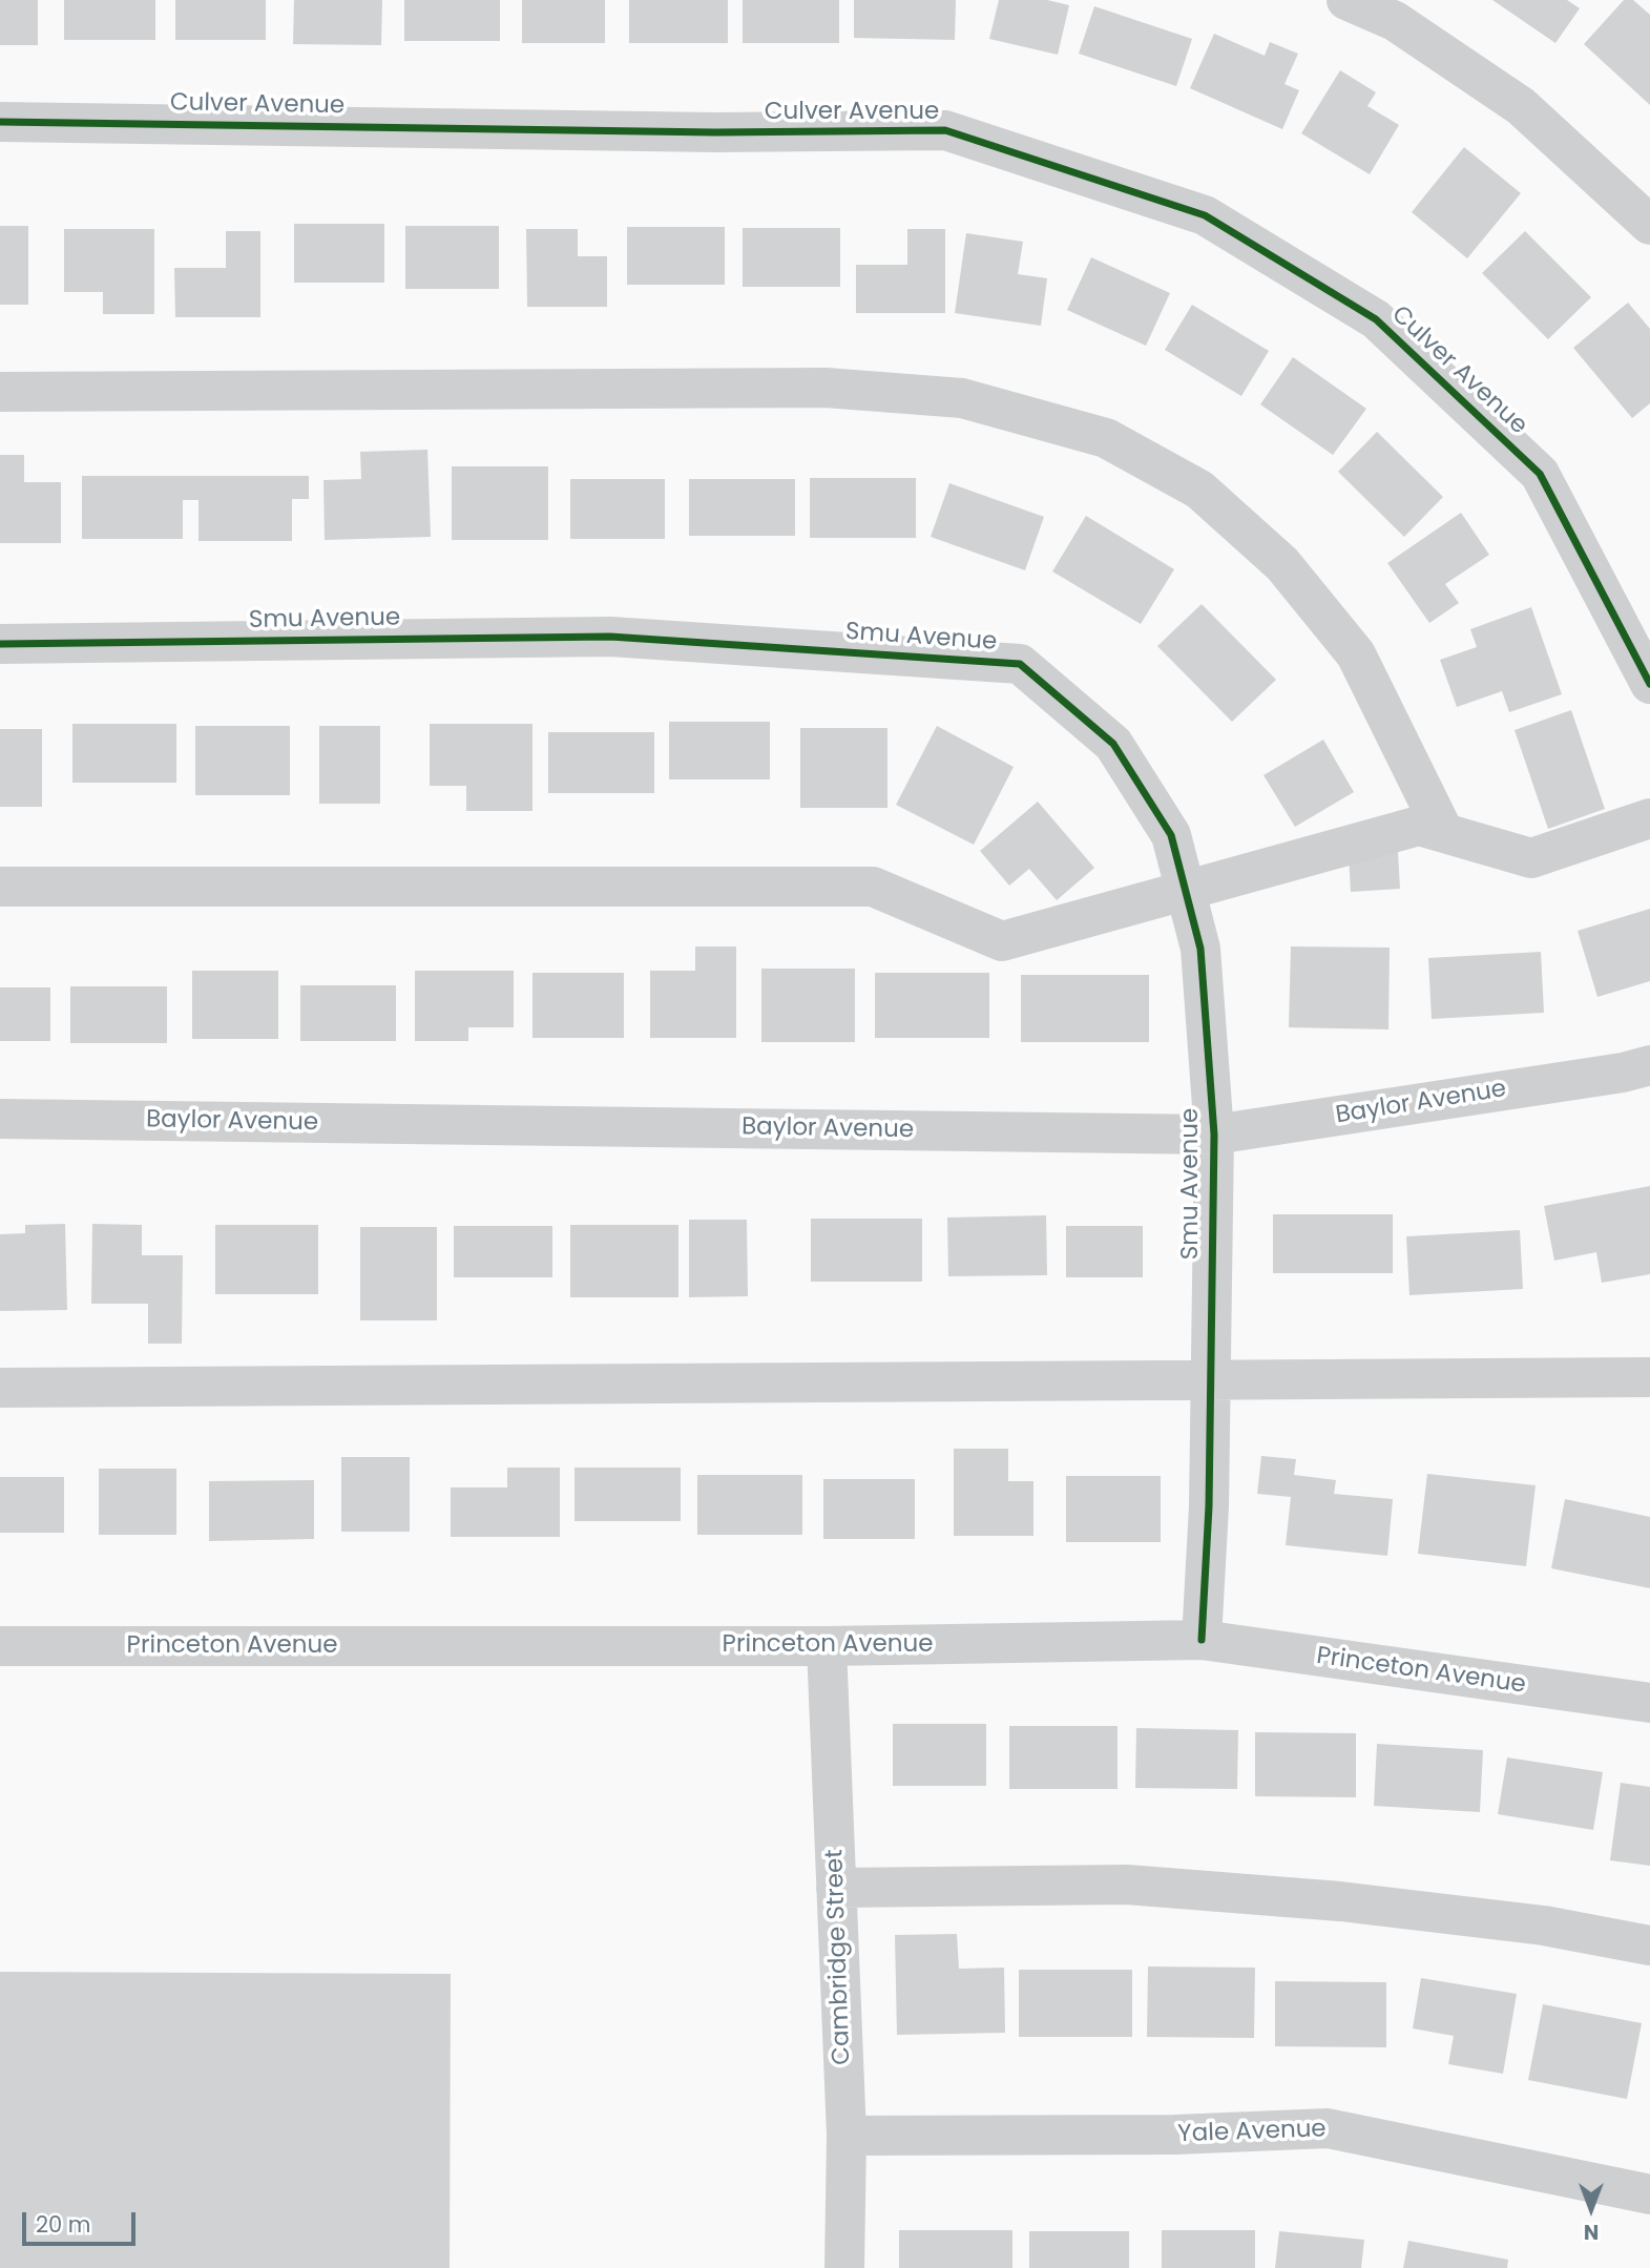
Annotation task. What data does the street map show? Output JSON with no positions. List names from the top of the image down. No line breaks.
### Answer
{"streets":{"street":["Culver Avenue","Smu Avenue","Baylor Avenue","Princeton Avenue","Cambridge Street","Yale Avenue"]},"crossings":[["Smu Avenue","Baylor Avenue"],["Smu Avenue","Princeton Avenue"],["Princeton Avenue","Cambridge Street"],["Cambridge Street","Yale Avenue"]],"scale_bar":"20 m","north":"bottom"}
